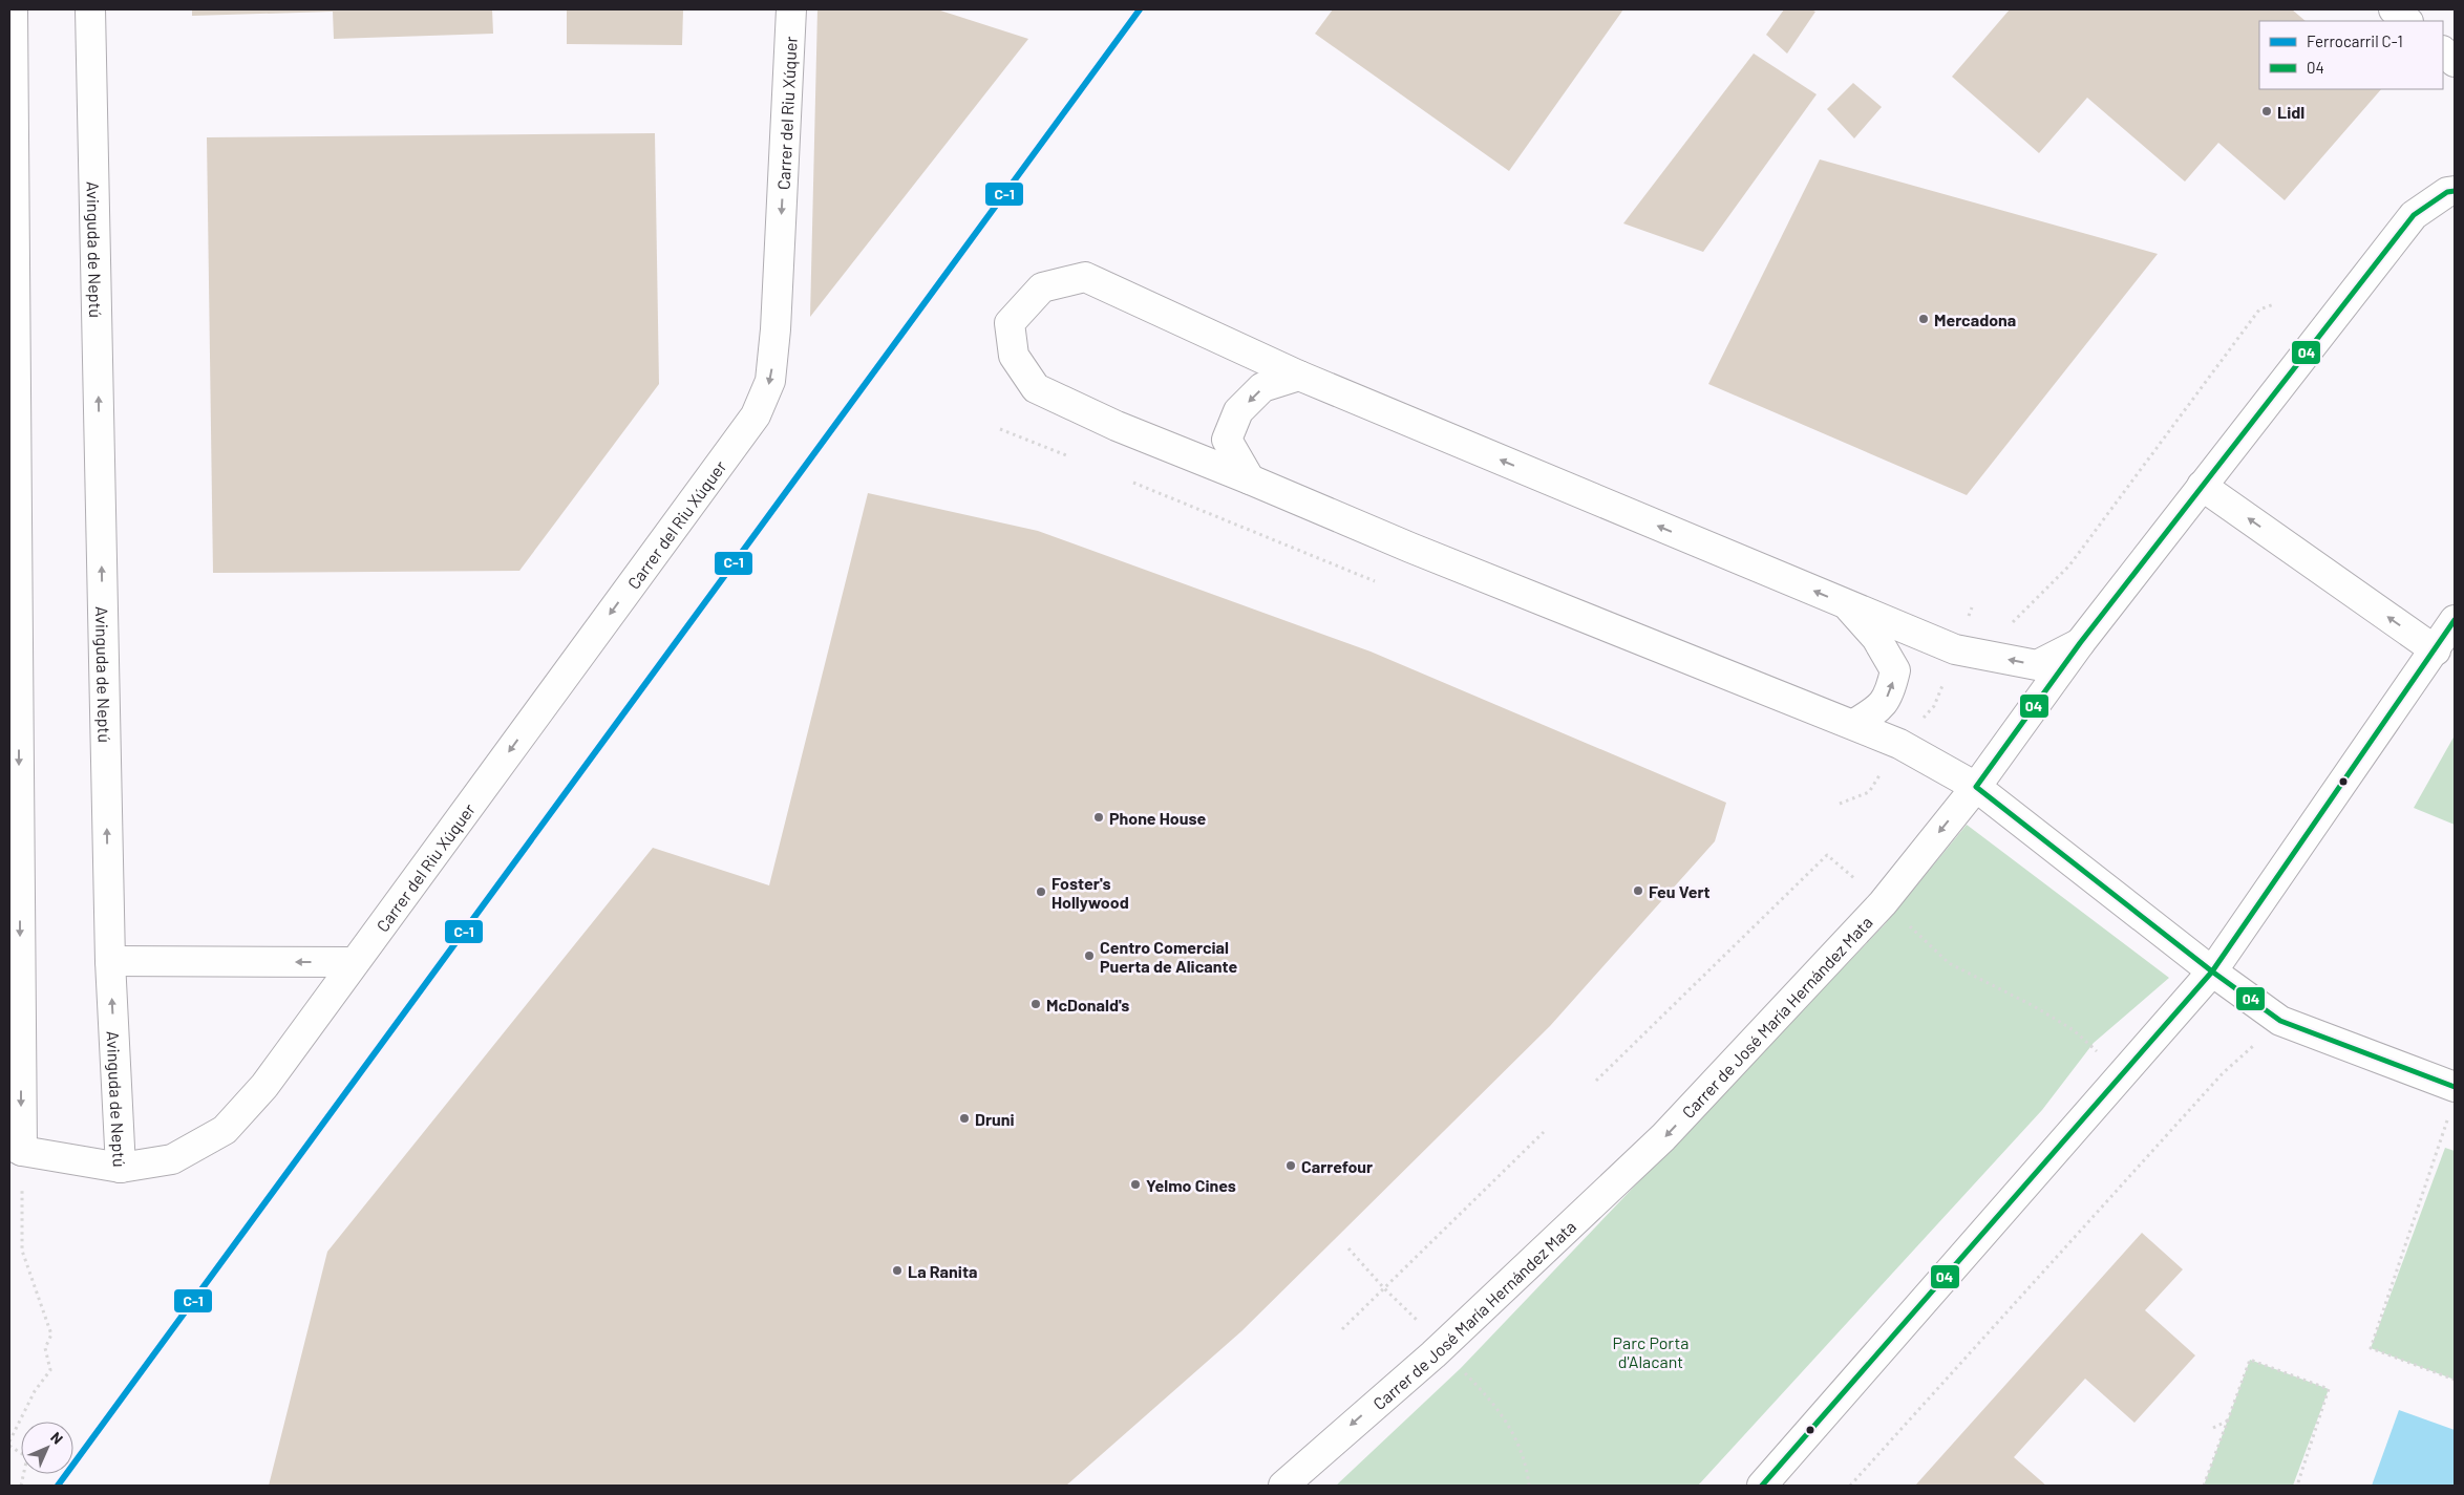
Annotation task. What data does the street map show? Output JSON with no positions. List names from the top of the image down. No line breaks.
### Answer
{"streets":{"street":["Carrer del Riu Xúquer","Avinguda de Neptú","Carrer de José María Hernández Mata"]},"crossings":[["Carrer del Riu Xúquer","Avinguda de Neptú"]],"one_way":["Carrer del Riu Xúquer","Carrer de José María Hernández Mata"],"parks":["Parc Porta d'Alacant"],"places":["Lidl","Mercadona","Phone House","Feu Vert","Foster's Hollywood","Centro Comercial Puerta de Alicante","McDonald's","Druni","Carrefour","Yelmo Cines","La Ranita"],"lines":["rail line C-1","transit line 04"],"legend":["Ferrocarril C-1","04"],"north":"top right"}
